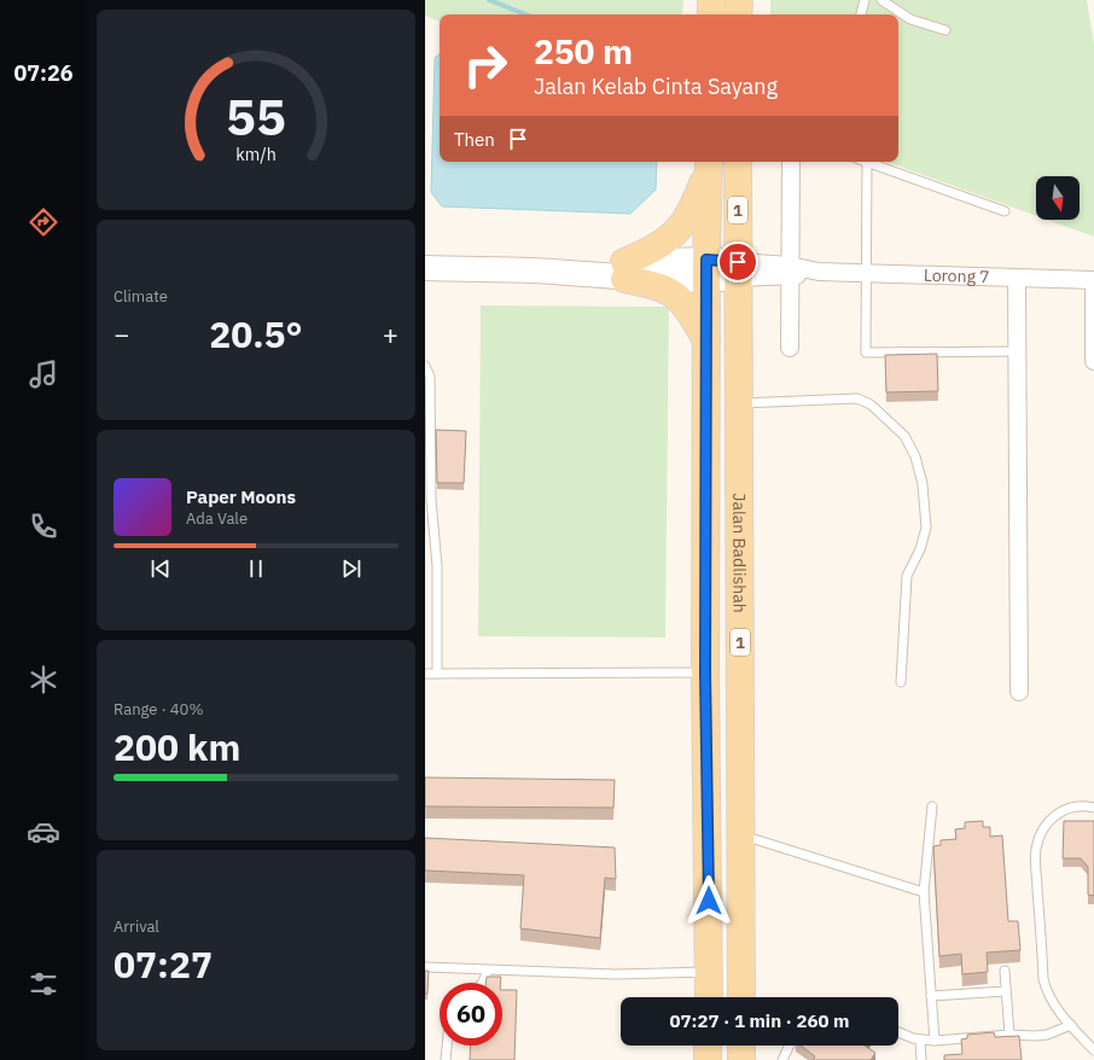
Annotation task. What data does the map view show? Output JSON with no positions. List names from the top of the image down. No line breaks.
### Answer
{"streets":{"main road":["1","Jalan Badlishah"],"street":["Lorong 7"]},"crossings":[["Lorong 7","Jalan Badlishah"]],"north":"bottom","page":{"tabs":"07:26","turn":["250 m","Jalan Kelab Cinta Sayang"],"then":"Then","tile":["Climate",["Range · 40%","200 km"],["Arrival","07:27"]],"heat":["−","20.5°","+"],"song":["Paper Moons","Ada Vale"],"limit":"60","trip":"07:27 · 1 min · 260 m","gauge":["55","km/h"]}}
